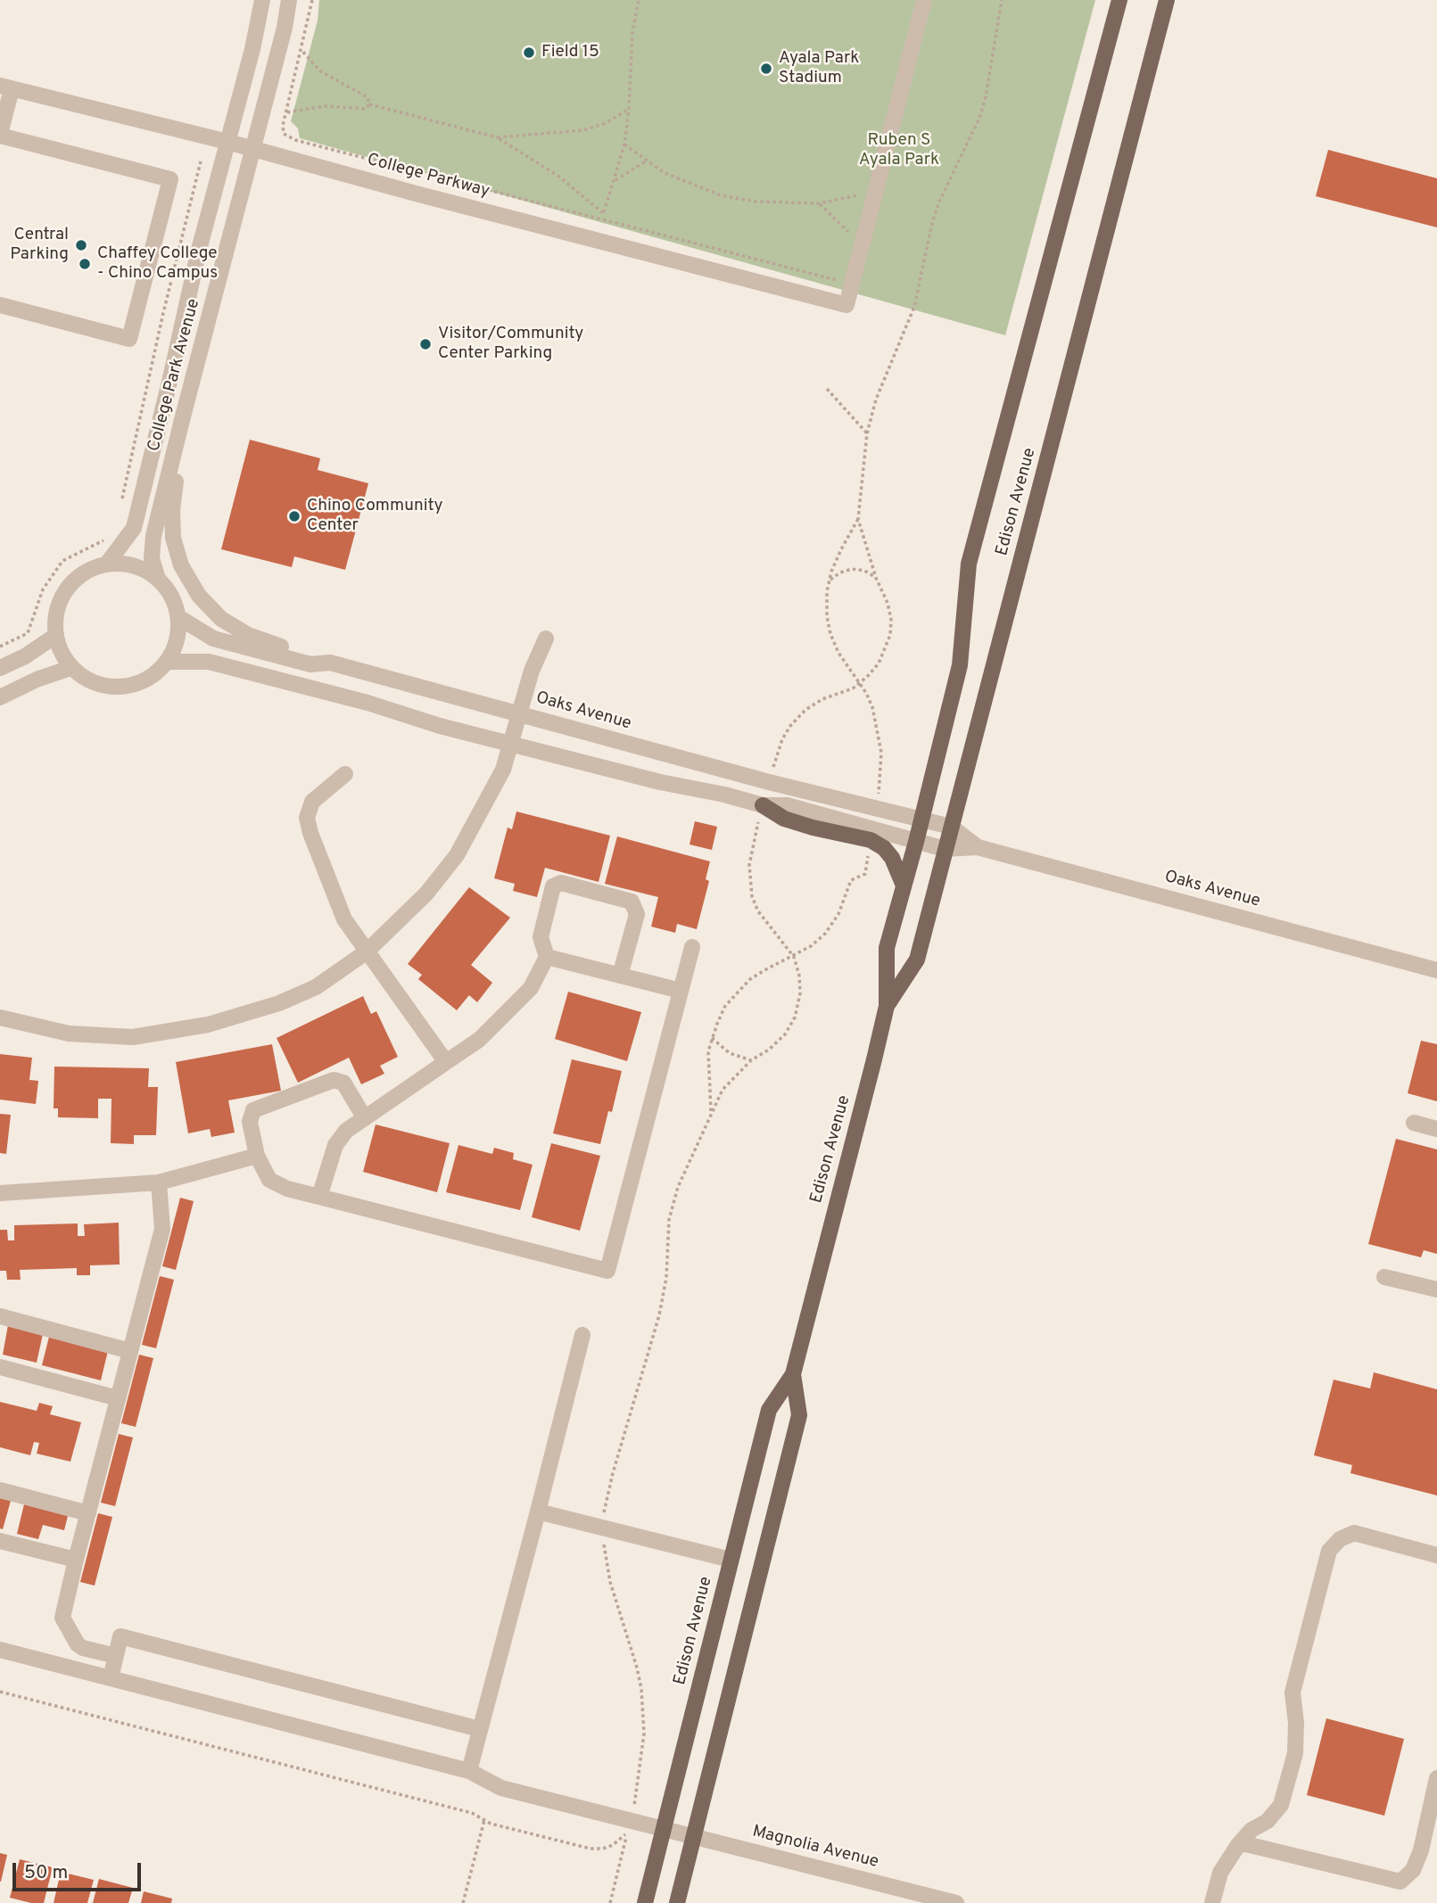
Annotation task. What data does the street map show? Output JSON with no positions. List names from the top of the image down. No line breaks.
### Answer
{"streets":{"main road":["Edison Avenue"],"street":["College Parkway","College Park Avenue","Oaks Avenue","Magnolia Avenue"]},"crossings":[["College Parkway","College Park Avenue"],["College Park Avenue","Oaks Avenue"],["Edison Avenue","Oaks Avenue"],["Edison Avenue","Magnolia Avenue"]],"parks":["Ruben S Ayala Park"],"places":["Field 15","Ayala Park Stadium","Central Parking","Chaffey College - Chino Campus","Visitor/Community Center Parking","Chino Community Center"],"scale_bar":"50 m"}
